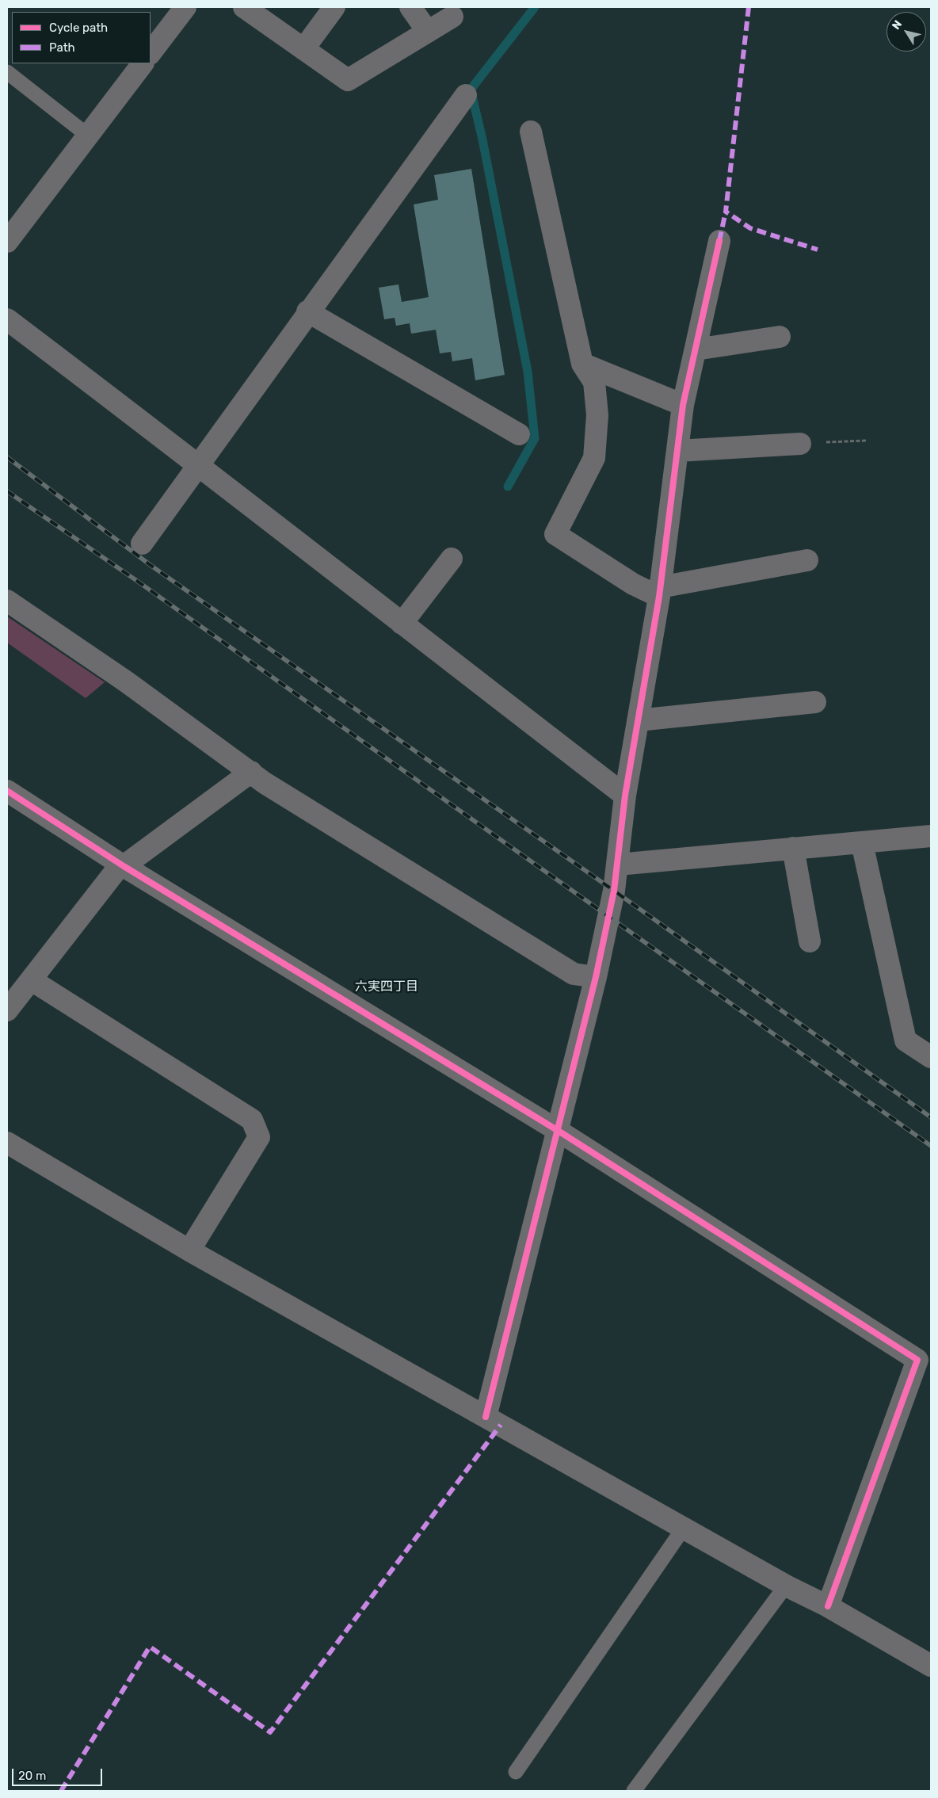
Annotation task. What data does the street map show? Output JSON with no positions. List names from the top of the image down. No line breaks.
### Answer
{"districts":["六実四丁目"],"legend":["Cycle path","Path"],"scale_bar":"20 m","north":"top left"}
